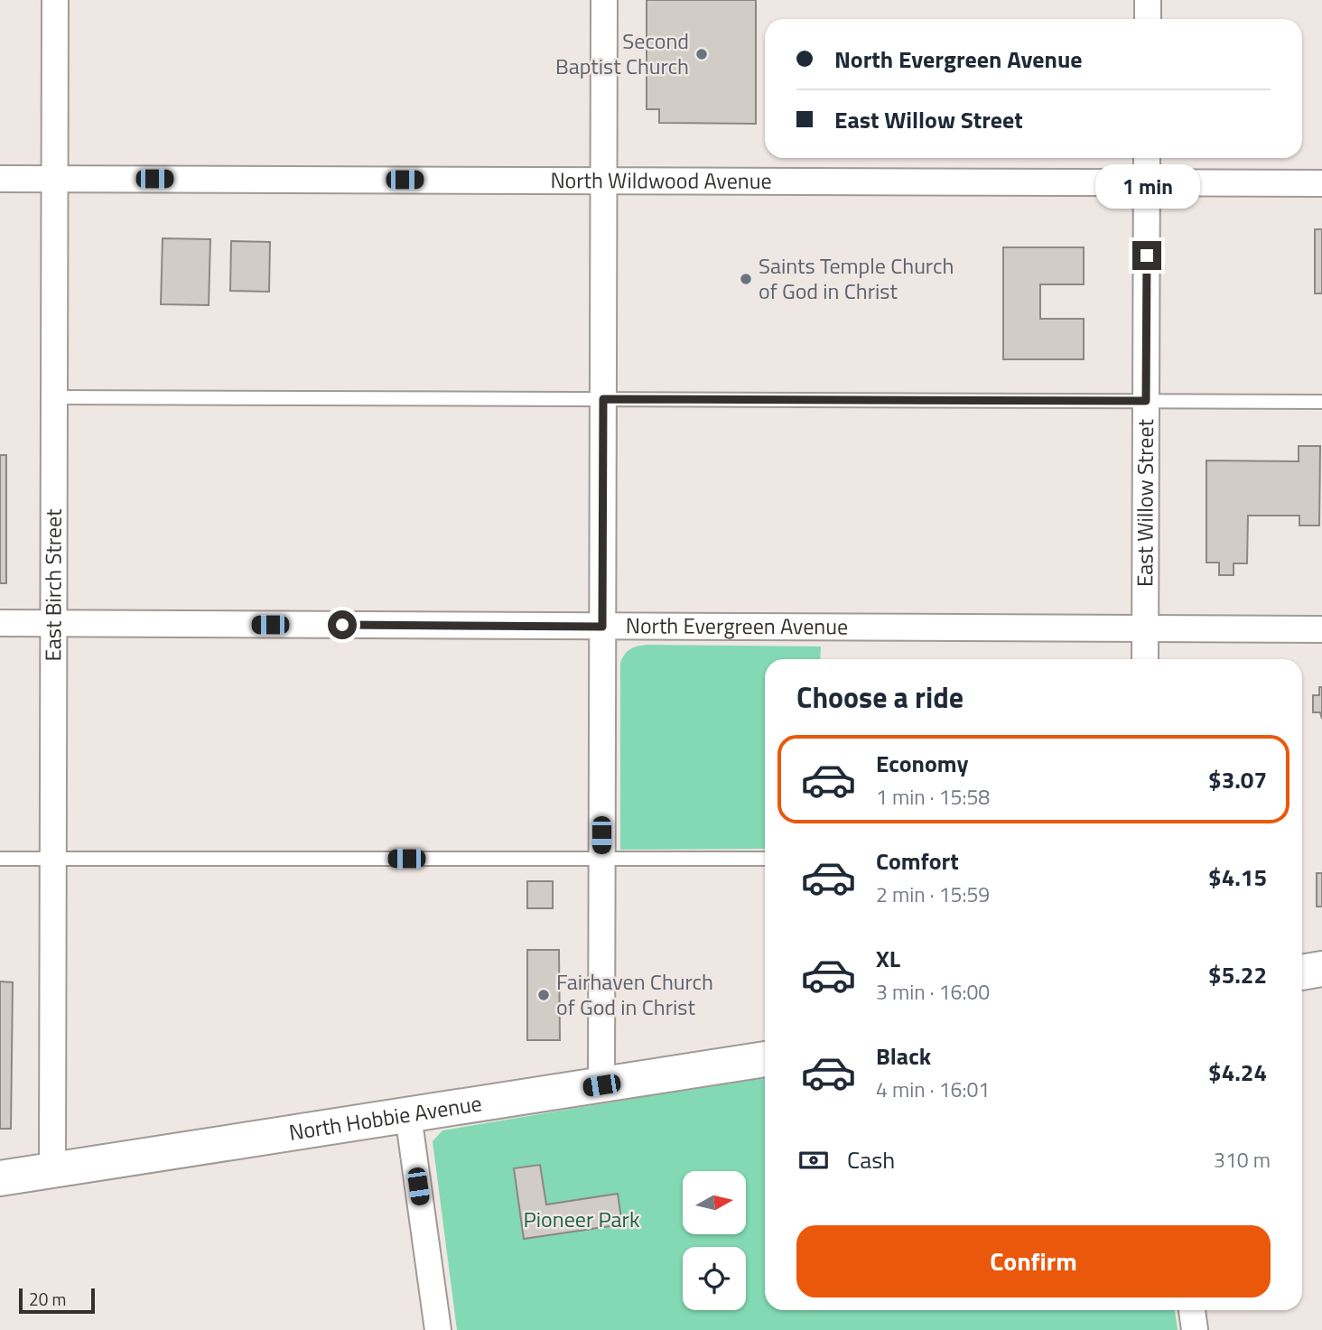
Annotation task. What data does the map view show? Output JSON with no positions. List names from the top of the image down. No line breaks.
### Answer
{"streets":{"main road":["North Hobbie Avenue"],"street":["North Wildwood Avenue","East Willow Street","East Birch Street","North Evergreen Avenue"]},"crossings":[["North Wildwood Avenue","East Willow Street"],["North Wildwood Avenue","East Birch Street"],["East Willow Street","North Evergreen Avenue"],["East Birch Street","North Evergreen Avenue"],["East Birch Street","North Hobbie Avenue"]],"parks":["Pioneer Park"],"places":["Second Baptist Church","Saints Temple Church of God in Christ","Fairhaven Church of God in Christ"],"scale_bar":"20 m","north":"right","page":{"banner":["North Evergreen Avenue","East Willow Street"],"bubble":"1 min","heading":"Choose a ride","list":[{"name":"Economy","note":"1 min · 15:58","value":"$3.07"},{"name":"Comfort","note":"2 min · 15:59","value":"$4.15"},{"name":"XL","note":"3 min · 16:00","value":"$5.22"},{"name":"Black","note":"4 min · 16:01","value":"$4.24"}],"pay":["Cash","310 m"],"buttons":"Confirm","scale":"20 m"}}
